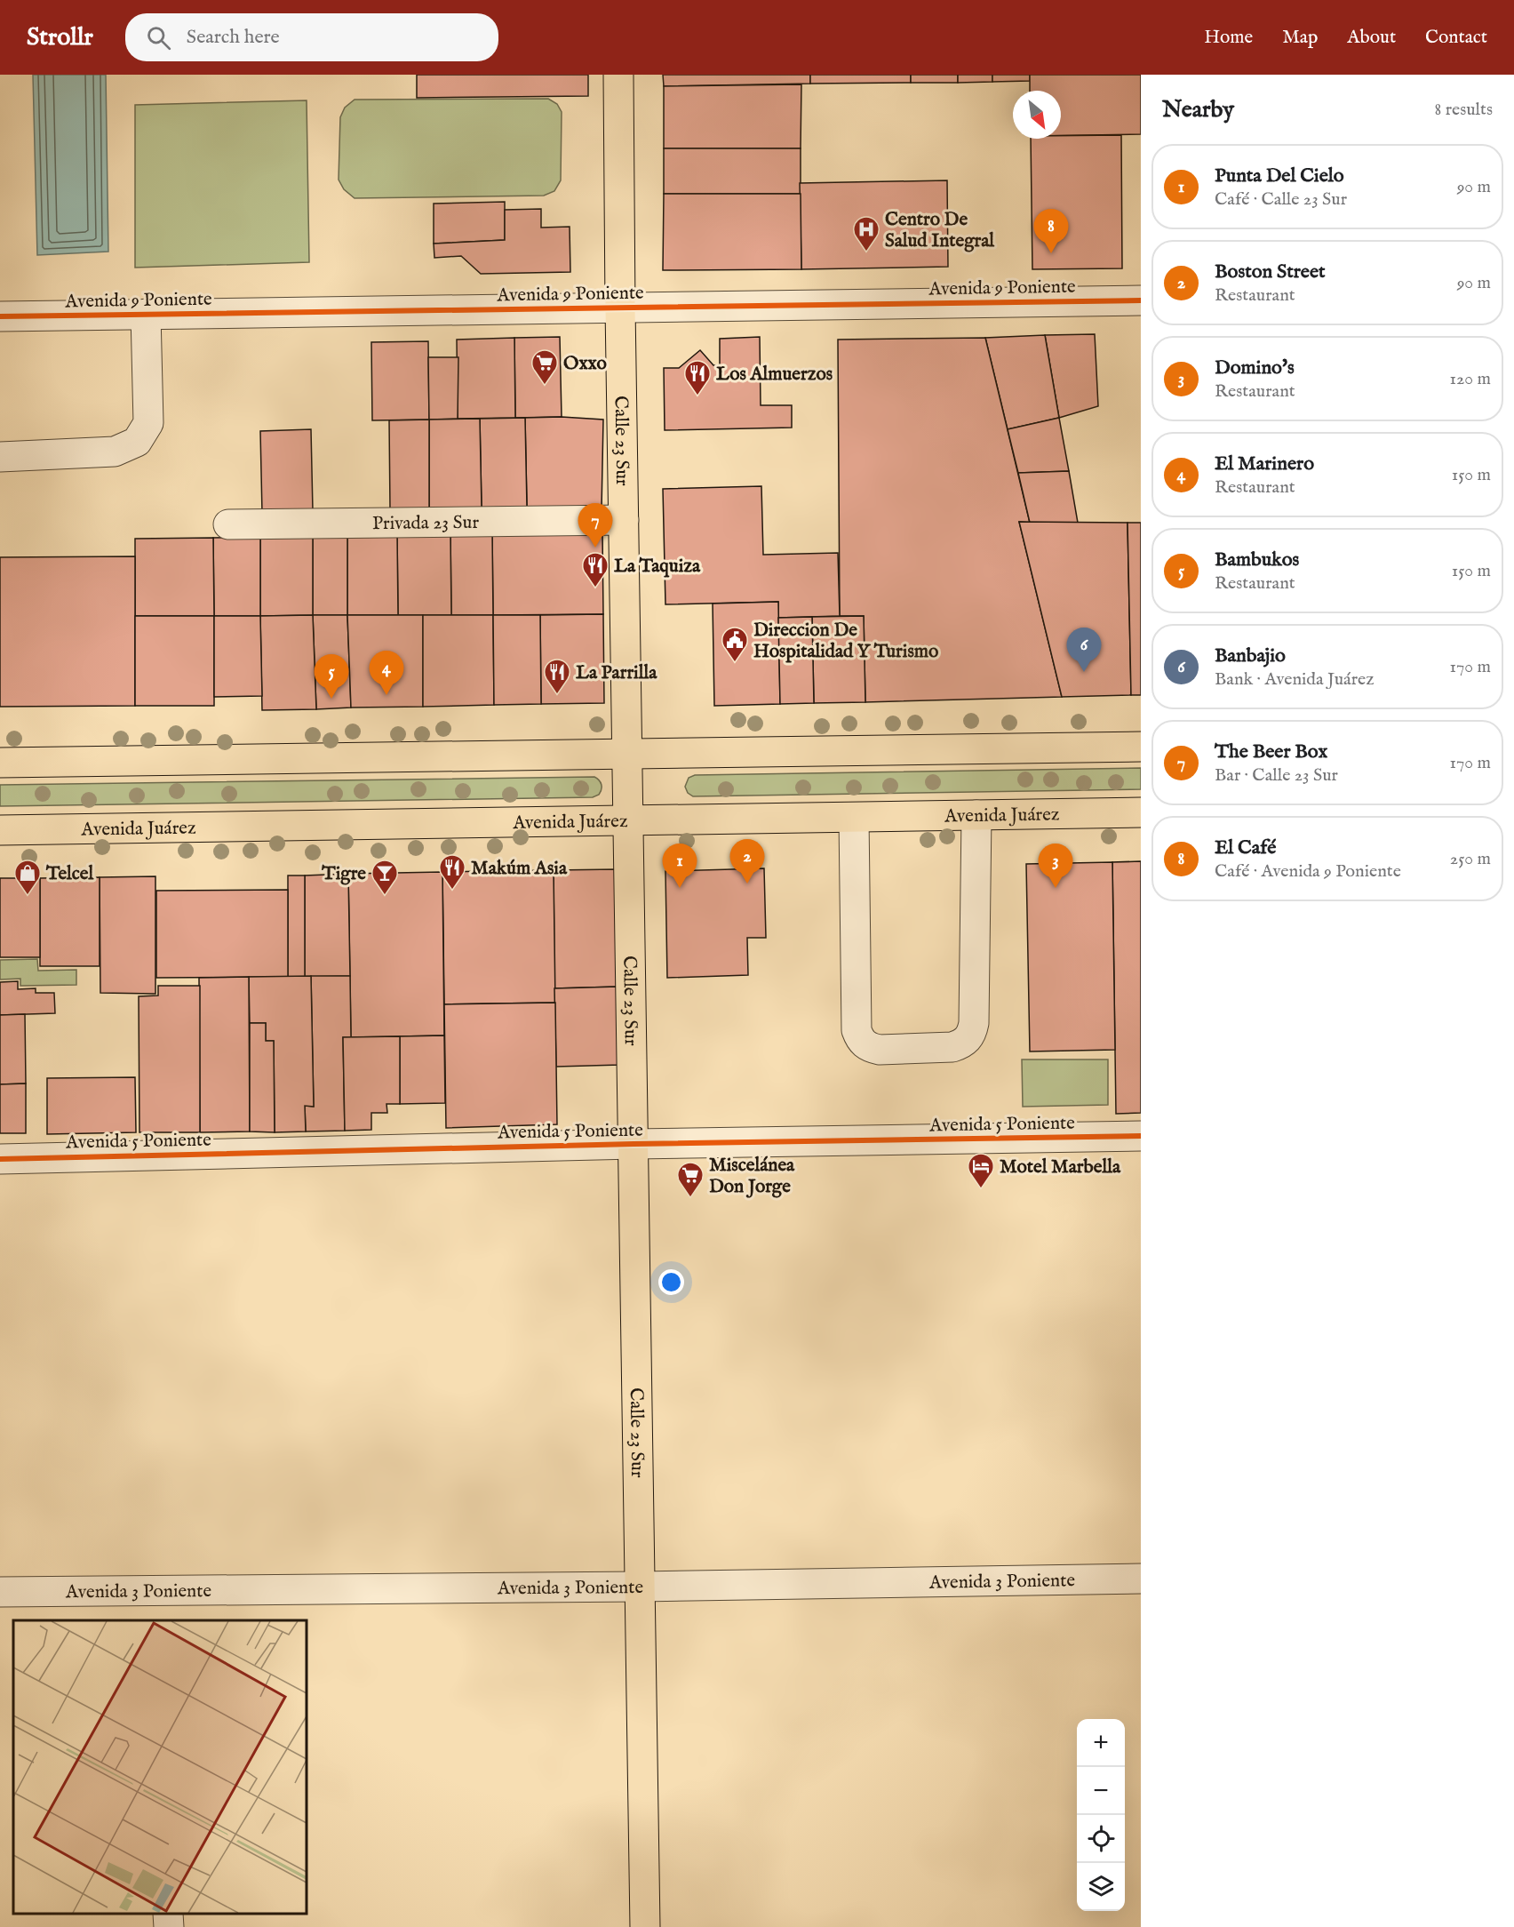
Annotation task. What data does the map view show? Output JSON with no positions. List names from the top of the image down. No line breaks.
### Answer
{"streets":{"main road":["Calle 23 Sur","Avenida Juárez"],"street":["Avenida 9 Poniente","Privada 23 Sur","Avenida 5 Poniente","Avenida 3 Poniente"]},"crossings":[["Avenida 9 Poniente","Calle 23 Sur"],["Calle 23 Sur","Privada 23 Sur"],["Calle 23 Sur","Avenida Juárez"],["Calle 23 Sur","Avenida 5 Poniente"],["Calle 23 Sur","Avenida 3 Poniente"]],"places":{"hospital":["Centro De Salud Integral"],"supermarket":["Oxxo","Miscelánea Don Jorge"],"restaurant":["Los Almuerzos","La Taquiza","La Parrilla","Makúm Asia"],"public building":["Direccion De Hospitalidad Y Turismo"],"shop":["Telcel"],"bar":["Tigre"],"hotel":["Motel Marbella"]},"north":"bottom right","page":{"header":"Strollr","search":"Search here","nav":["Home","Map","About","Contact"],"heading":["Nearby","8 results"],"list":[{"mark":"1","name":"Punta Del Cielo","note":"Café · Calle 23 Sur","value":"90 m"},{"mark":"2","name":"Boston Street","note":"Restaurant","value":"90 m"},{"mark":"3","name":"Domino's","note":"Restaurant","value":"120 m"},{"mark":"4","name":"El Marinero","note":"Restaurant","value":"150 m"},{"mark":"5","name":"Bambukos","note":"Restaurant","value":"150 m"},{"mark":"6","name":"Banbajio","note":"Bank · Avenida Juárez","value":"170 m"},{"mark":"7","name":"The Beer Box","note":"Bar · Calle 23 Sur","value":"170 m"},{"mark":"8","name":"El Café","note":"Café · Avenida 9 Poniente","value":"250 m"}],"pins":["8","7","6","4","5","2","1","3"],"map_buttons":["+","−"]}}
